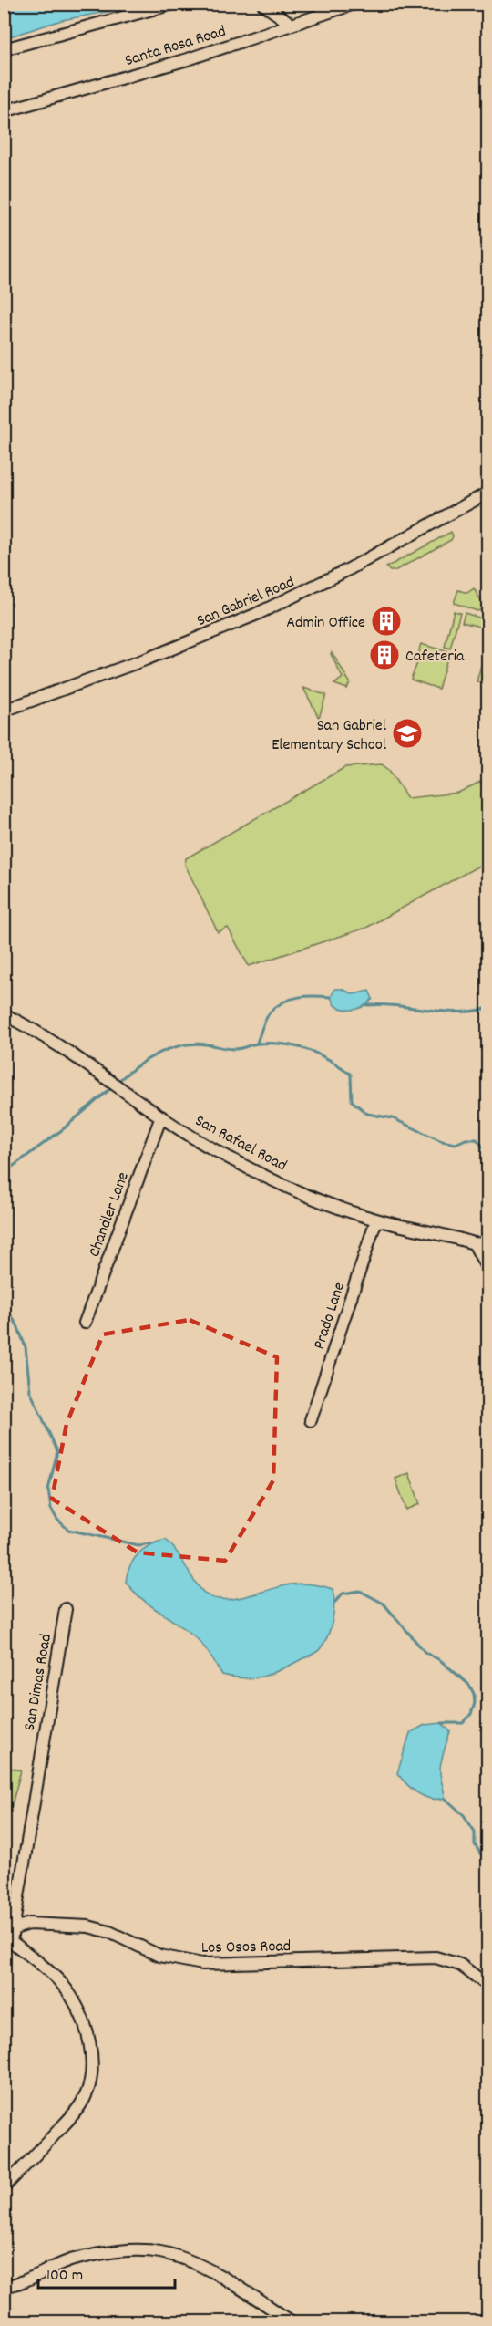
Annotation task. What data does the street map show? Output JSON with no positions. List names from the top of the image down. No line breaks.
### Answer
{"streets":{"street":["Santa Rosa Road","San Gabriel Road","San Rafael Road","Chandler Lane","Prado Lane","San Dimas Road","Los Osos Road"]},"crossings":[["San Rafael Road","Chandler Lane"],["San Rafael Road","Prado Lane"],["San Dimas Road","Los Osos Road"]],"places":{"building":["Admin Office","Cafeteria"],"school or university":["San Gabriel Elementary School"]},"scale_bar":"100 m"}
